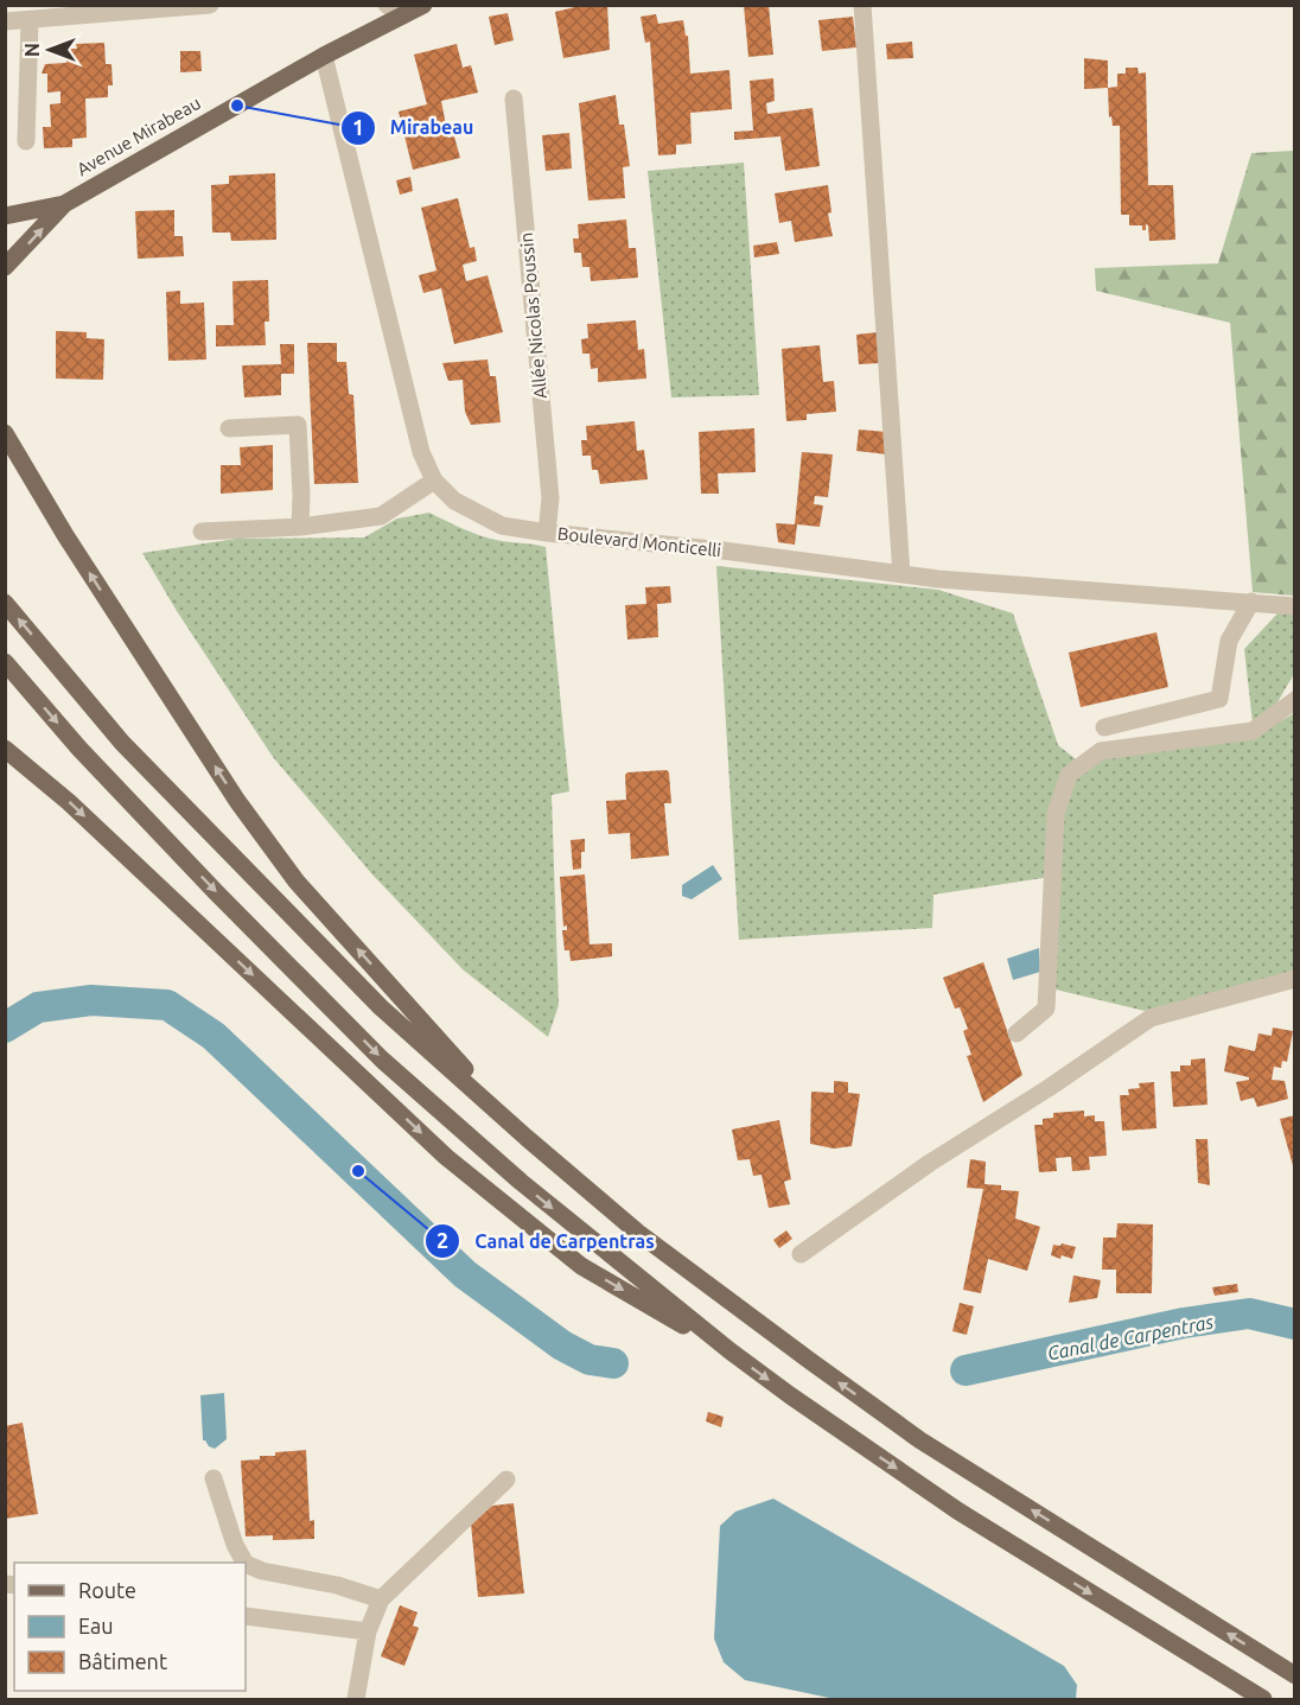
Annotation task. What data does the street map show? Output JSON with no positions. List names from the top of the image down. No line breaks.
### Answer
{"streets":{"main road":["Avenue Mirabeau"],"street":["Allée Nicolas Poussin","Boulevard Monticelli"]},"crossings":[["Avenue Mirabeau","Boulevard Monticelli"],["Allée Nicolas Poussin","Boulevard Monticelli"]],"water":["Canal de Carpentras"],"places":["Mirabeau","Canal de Carpentras"],"legend":["Route","Eau","Bâtiment"],"north":"left"}
